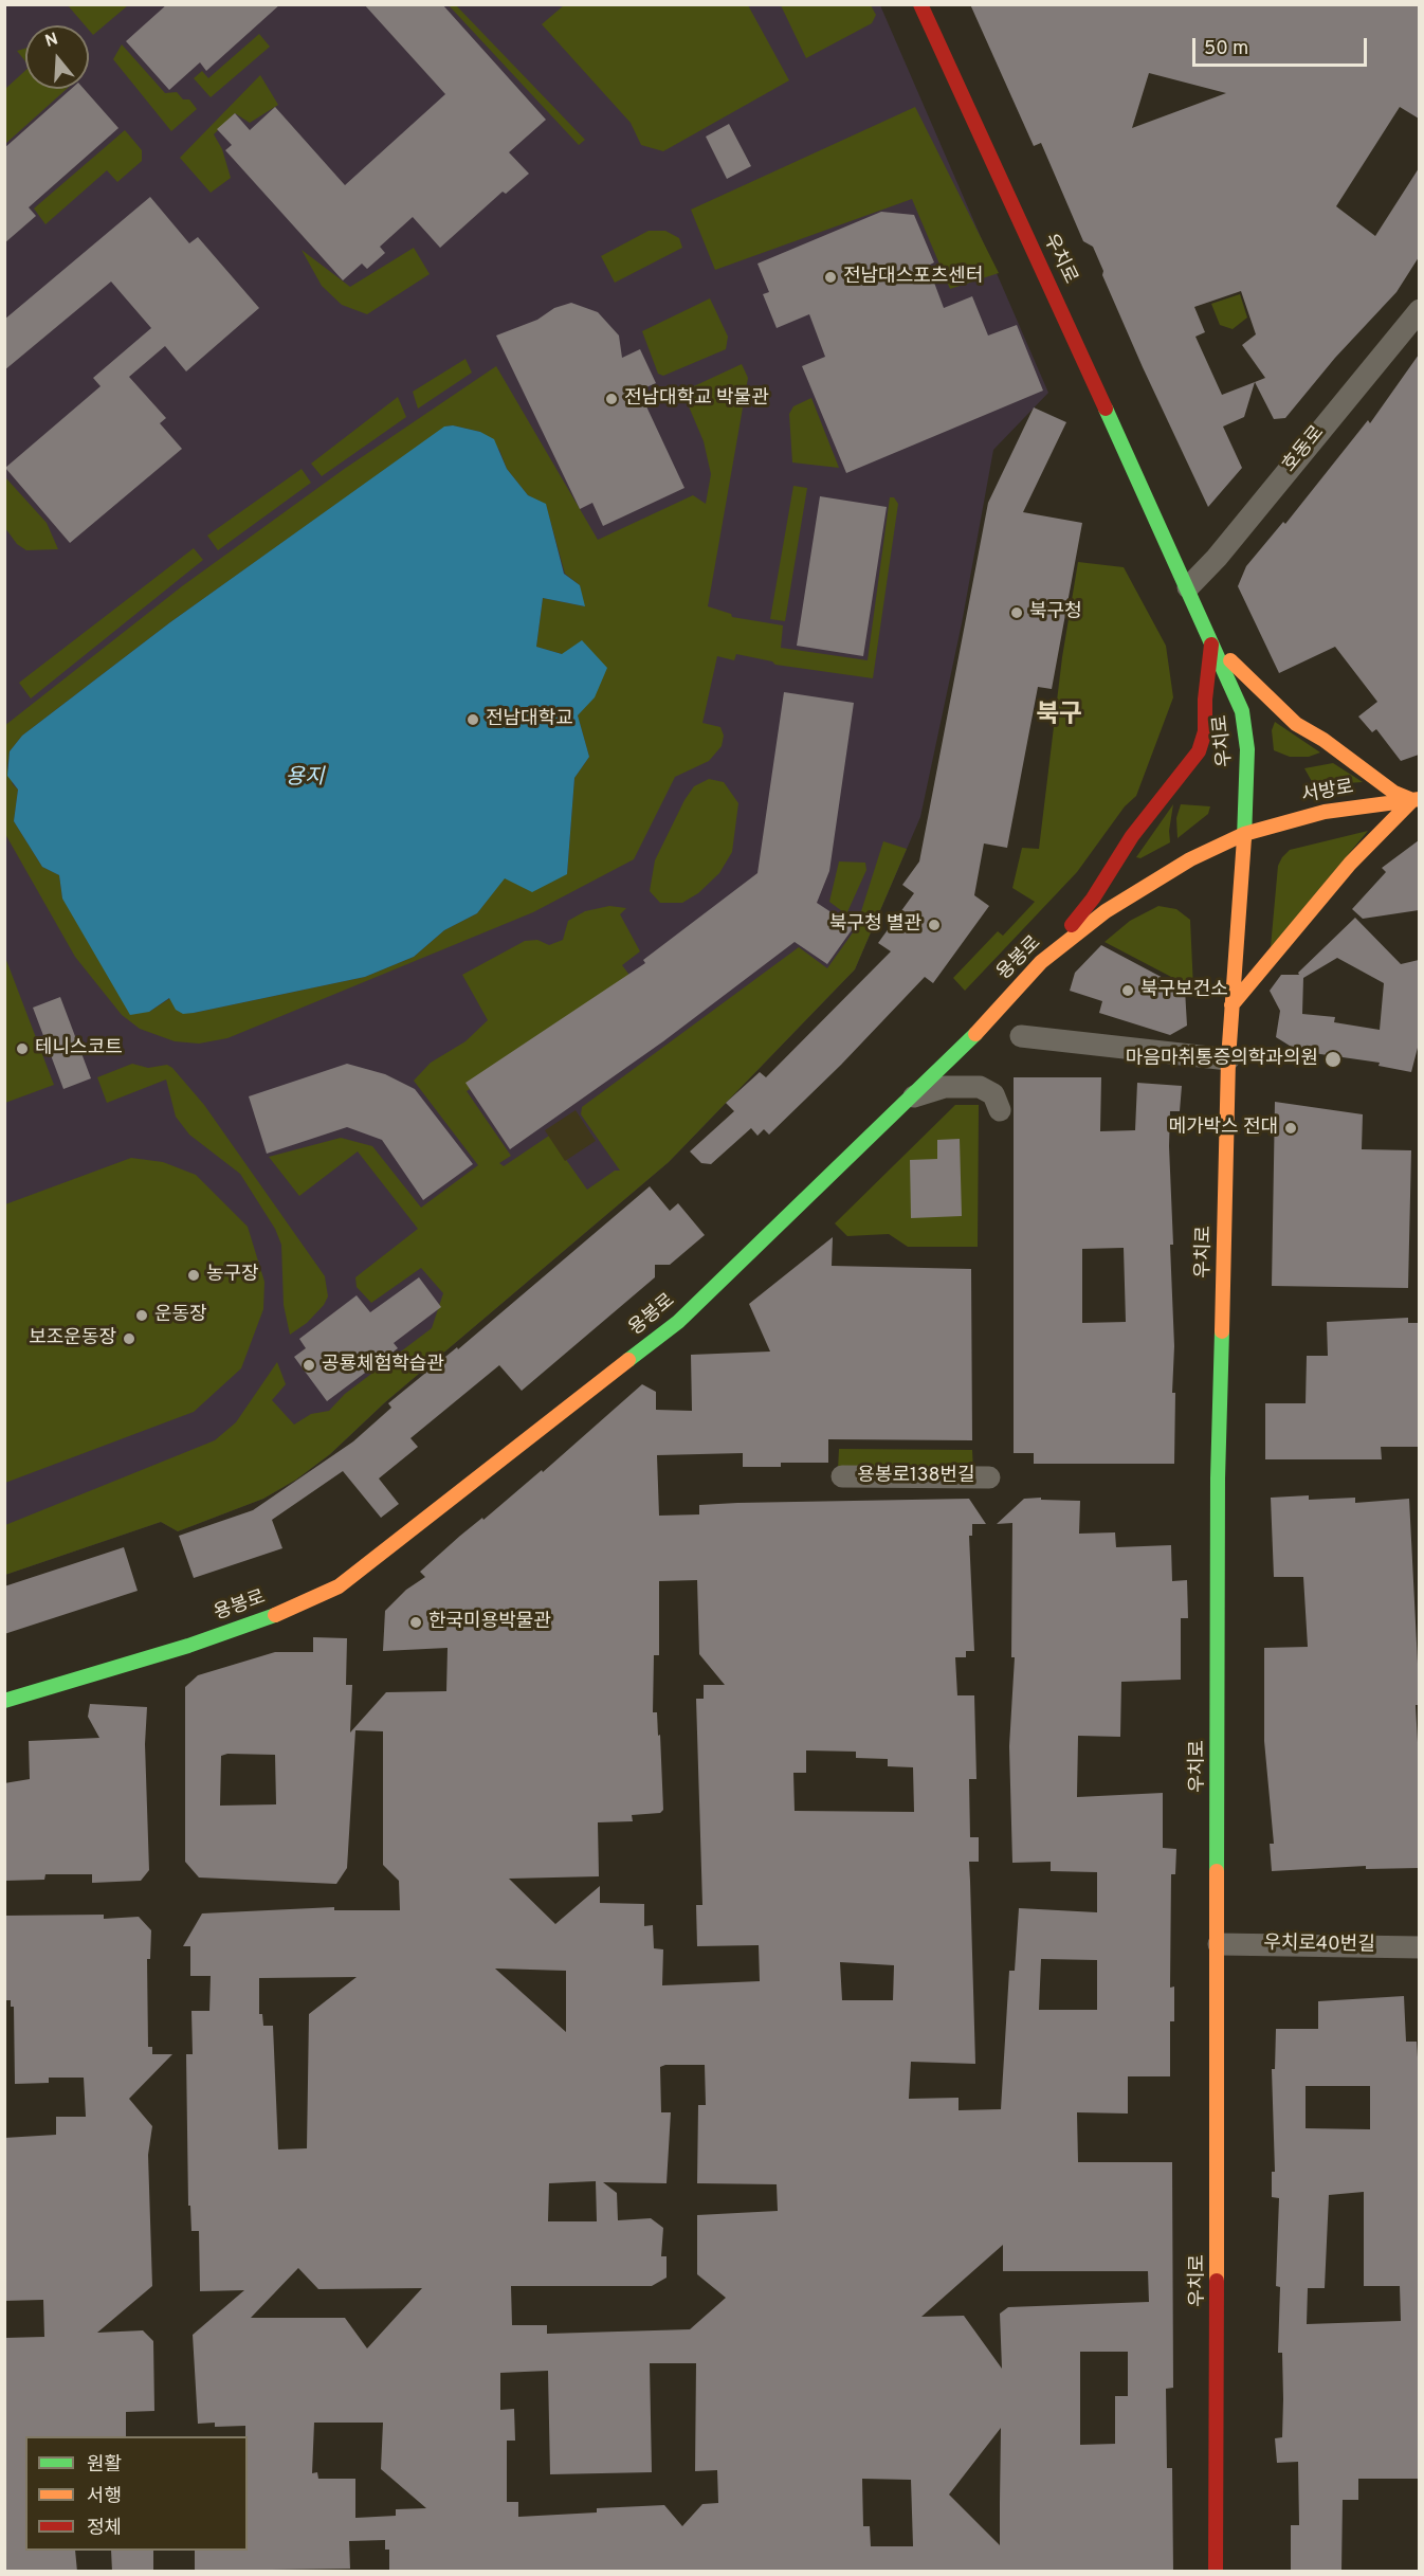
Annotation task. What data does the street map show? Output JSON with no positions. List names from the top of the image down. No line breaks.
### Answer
{"streets":{"main road":["우치로","서방로","용봉로"],"street":["호동로","용봉로138번길","우치로40번길"]},"crossings":[["우치로","호동로"],["우치로","서방로"],["우치로","용봉로"],["우치로","우치로40번길"],["서방로","용봉로"]],"districts":["북구"],"water":["용지"],"places":["전남대스포츠센터","전남대학교 박물관","북구청","전남대학교","북구청 별관","북구보건소","테니스코트","마음마취통증의학과의원","메가박스 전대","농구장","운동장","보조운동장","공룡체험학습관","한국미용박물관"],"legend":["원활","서행","정체"],"scale_bar":"50 m","north":"top"}
